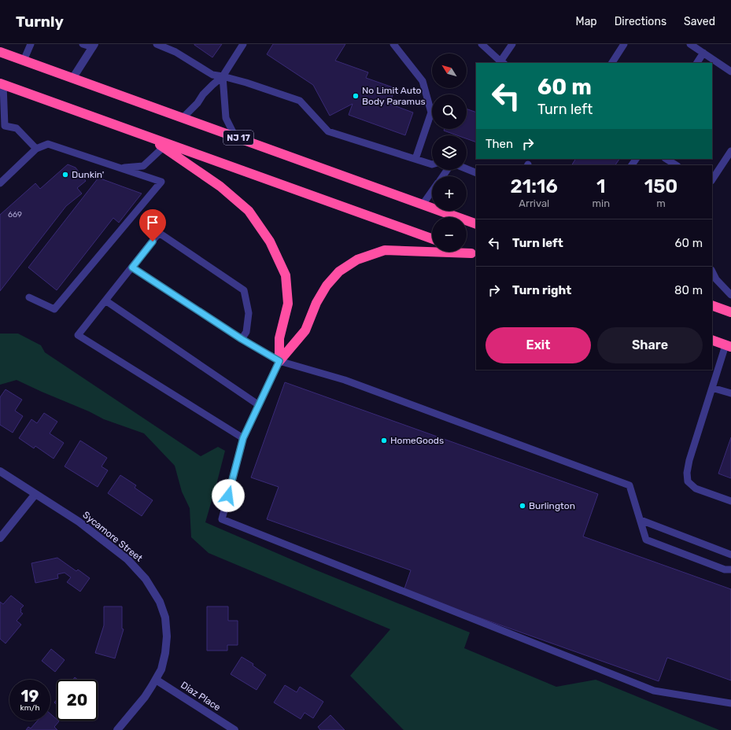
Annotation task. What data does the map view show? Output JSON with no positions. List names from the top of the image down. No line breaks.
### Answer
{"streets":{"highway":["NJ 17"],"street":["Sycamore Street","Diaz Place"]},"crossings":[["Sycamore Street","Diaz Place"]],"places":["No Limit Auto Body Paramus","Dunkin'","HomeGoods","Burlington"],"house_numbers":["669"],"north":"top left","page":{"header":"Turnly","nav":["Map","Directions","Saved"],"map_buttons":["+","−"],"turn":["60 m","Turn left"],"then":"Then","eta":["21:16","Arrival","1","min","150","m"],"list":[{"name":"Turn left","value":"60 m"},{"name":"Turn right","value":"80 m"}],"buttons":["Exit","Share"],"speed":"19 km/h","limit":"20"}}
